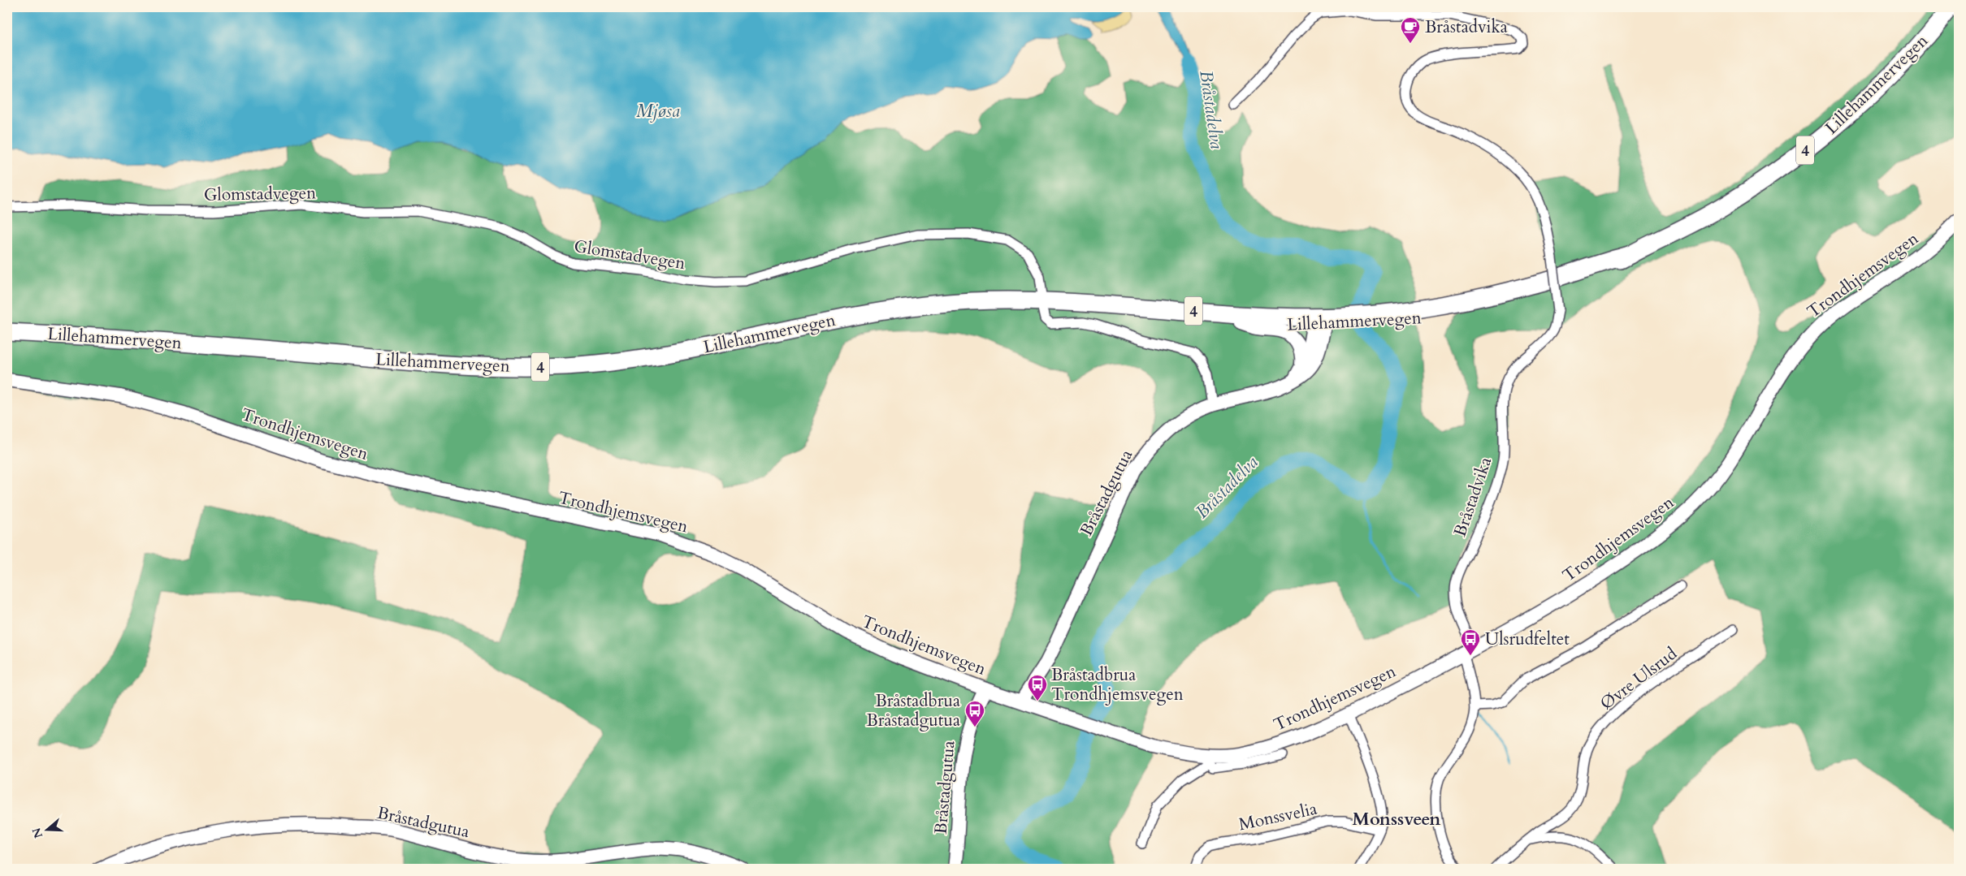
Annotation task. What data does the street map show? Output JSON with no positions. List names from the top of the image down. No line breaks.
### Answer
{"streets":{"highway":["Lillehammervegen","4"],"main road":["Trondhjemsvegen","Bråstadgutua"],"street":["Glomstadvegen","Bråstadvika","Øvre Ulsrud","Monssvelia"]},"crossings":[["Lillehammervegen","Bråstadgutua"],["Trondhjemsvegen","Bråstadgutua"],["Trondhjemsvegen","Bråstadvika"]],"districts":["Monssveen"],"water":["Bråstadelva","Mjøsa"],"places":{"cafe":["Bråstadvika"],"bus stop":["Ulsrudfeltet","Bråstadbrua Trondhjemsvegen","Bråstadbrua Bråstadgutua"]},"north":"left"}
